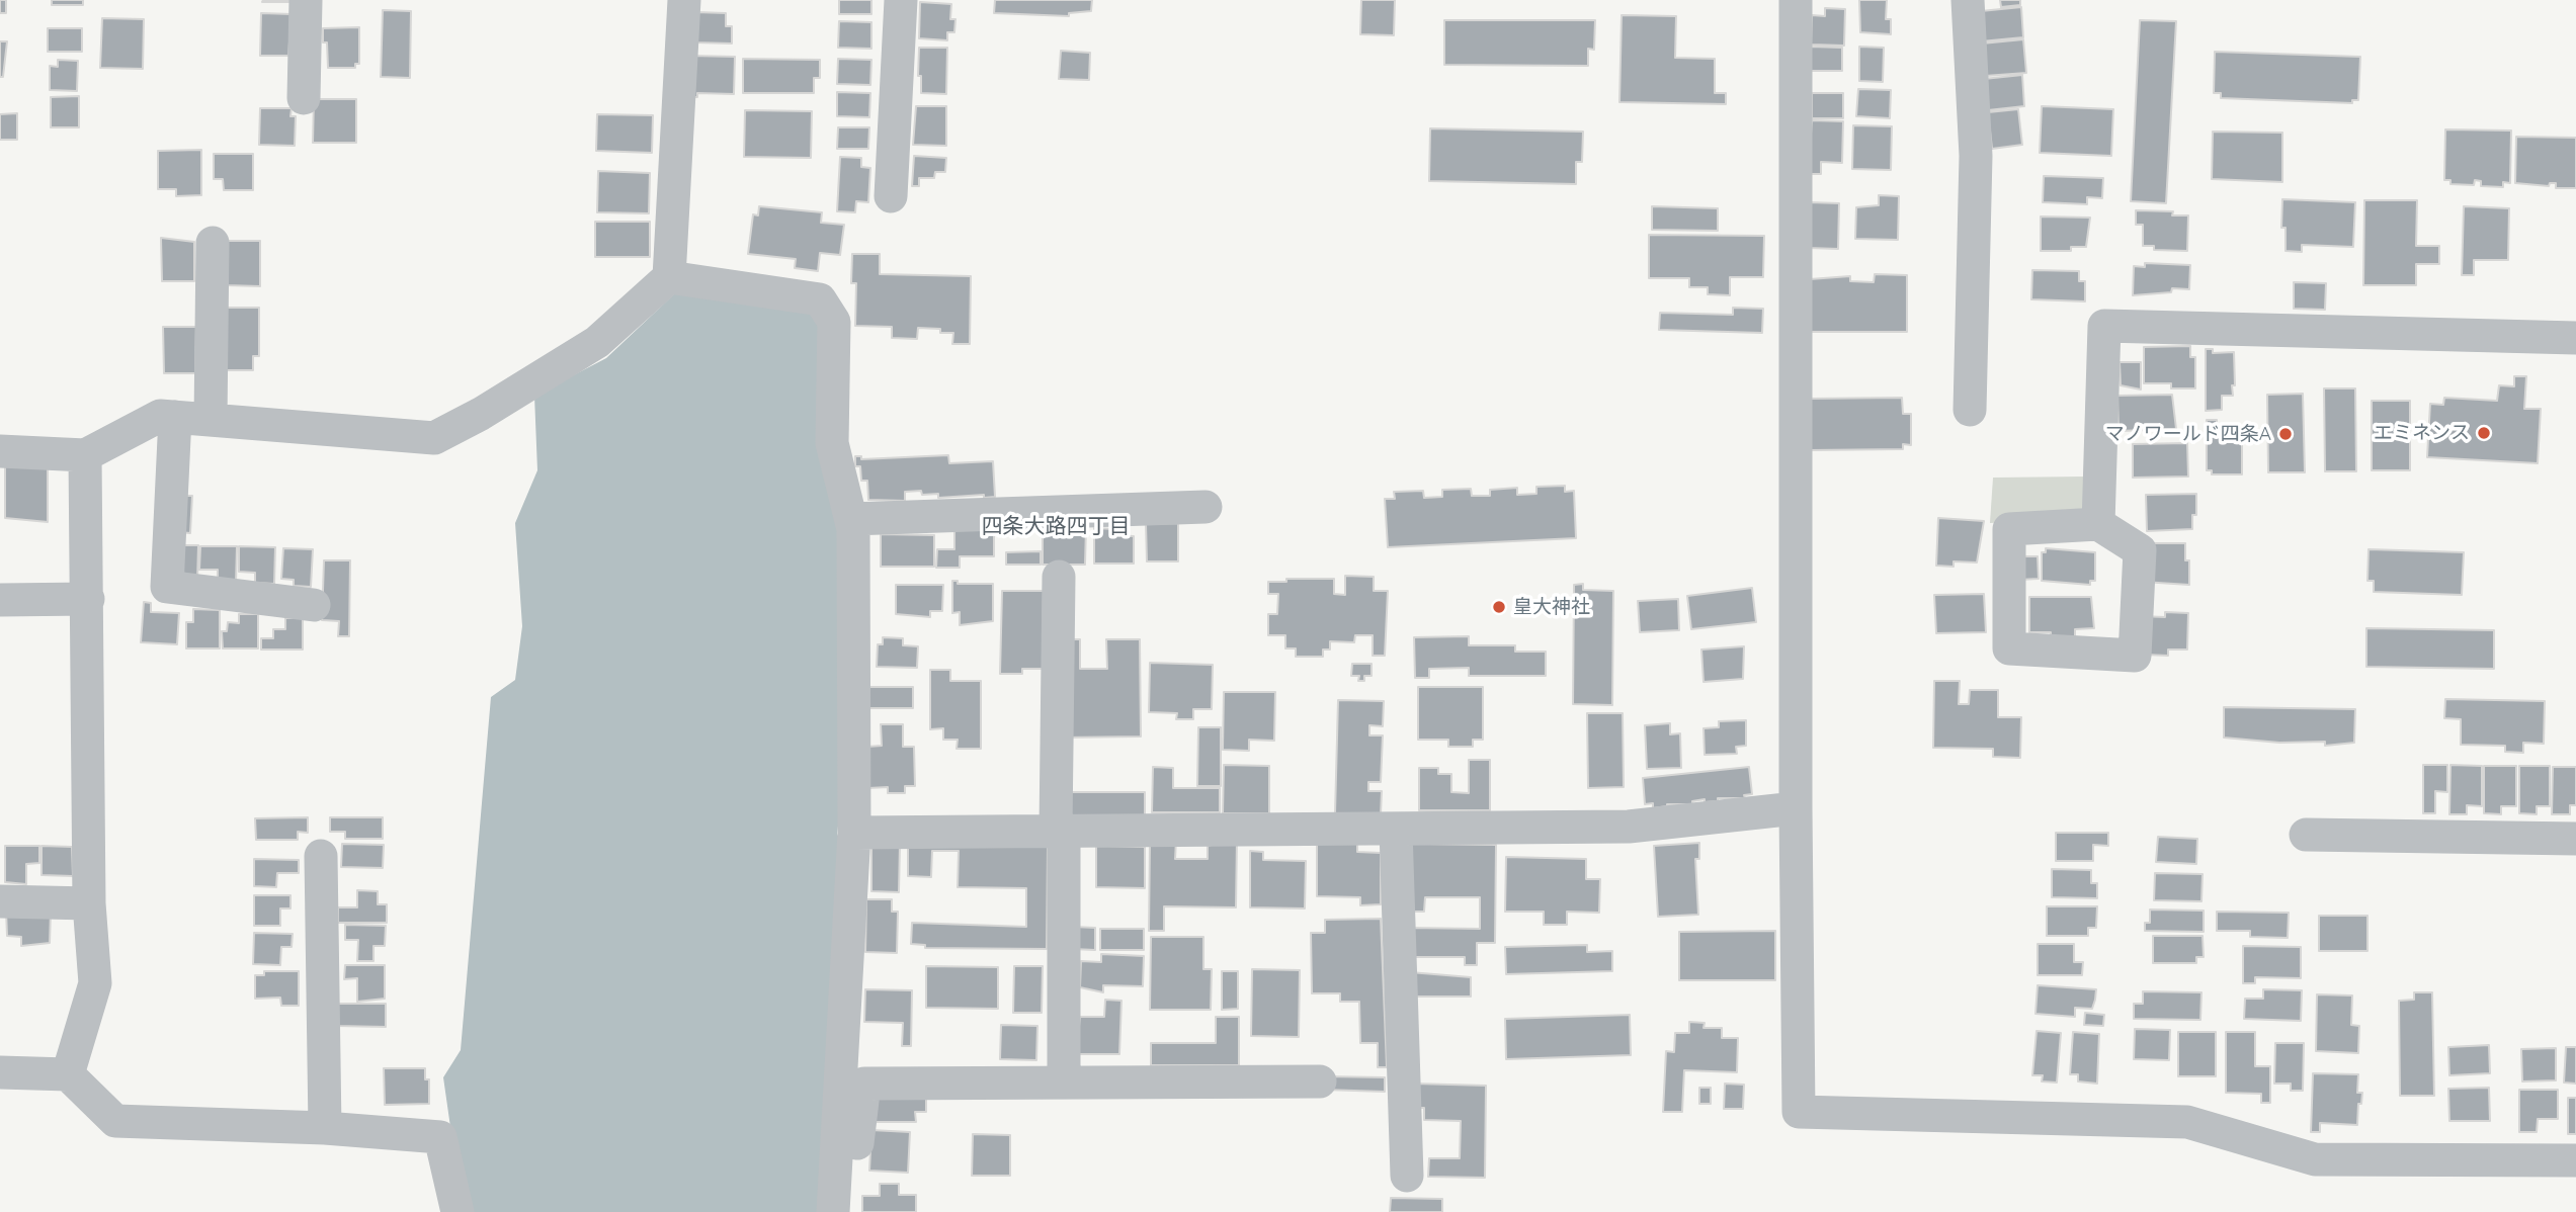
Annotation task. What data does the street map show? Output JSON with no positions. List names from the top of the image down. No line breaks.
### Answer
{"districts":["四条大路四丁目"],"places":["エミネンス","マノワールド四条A","皇大神社"]}
